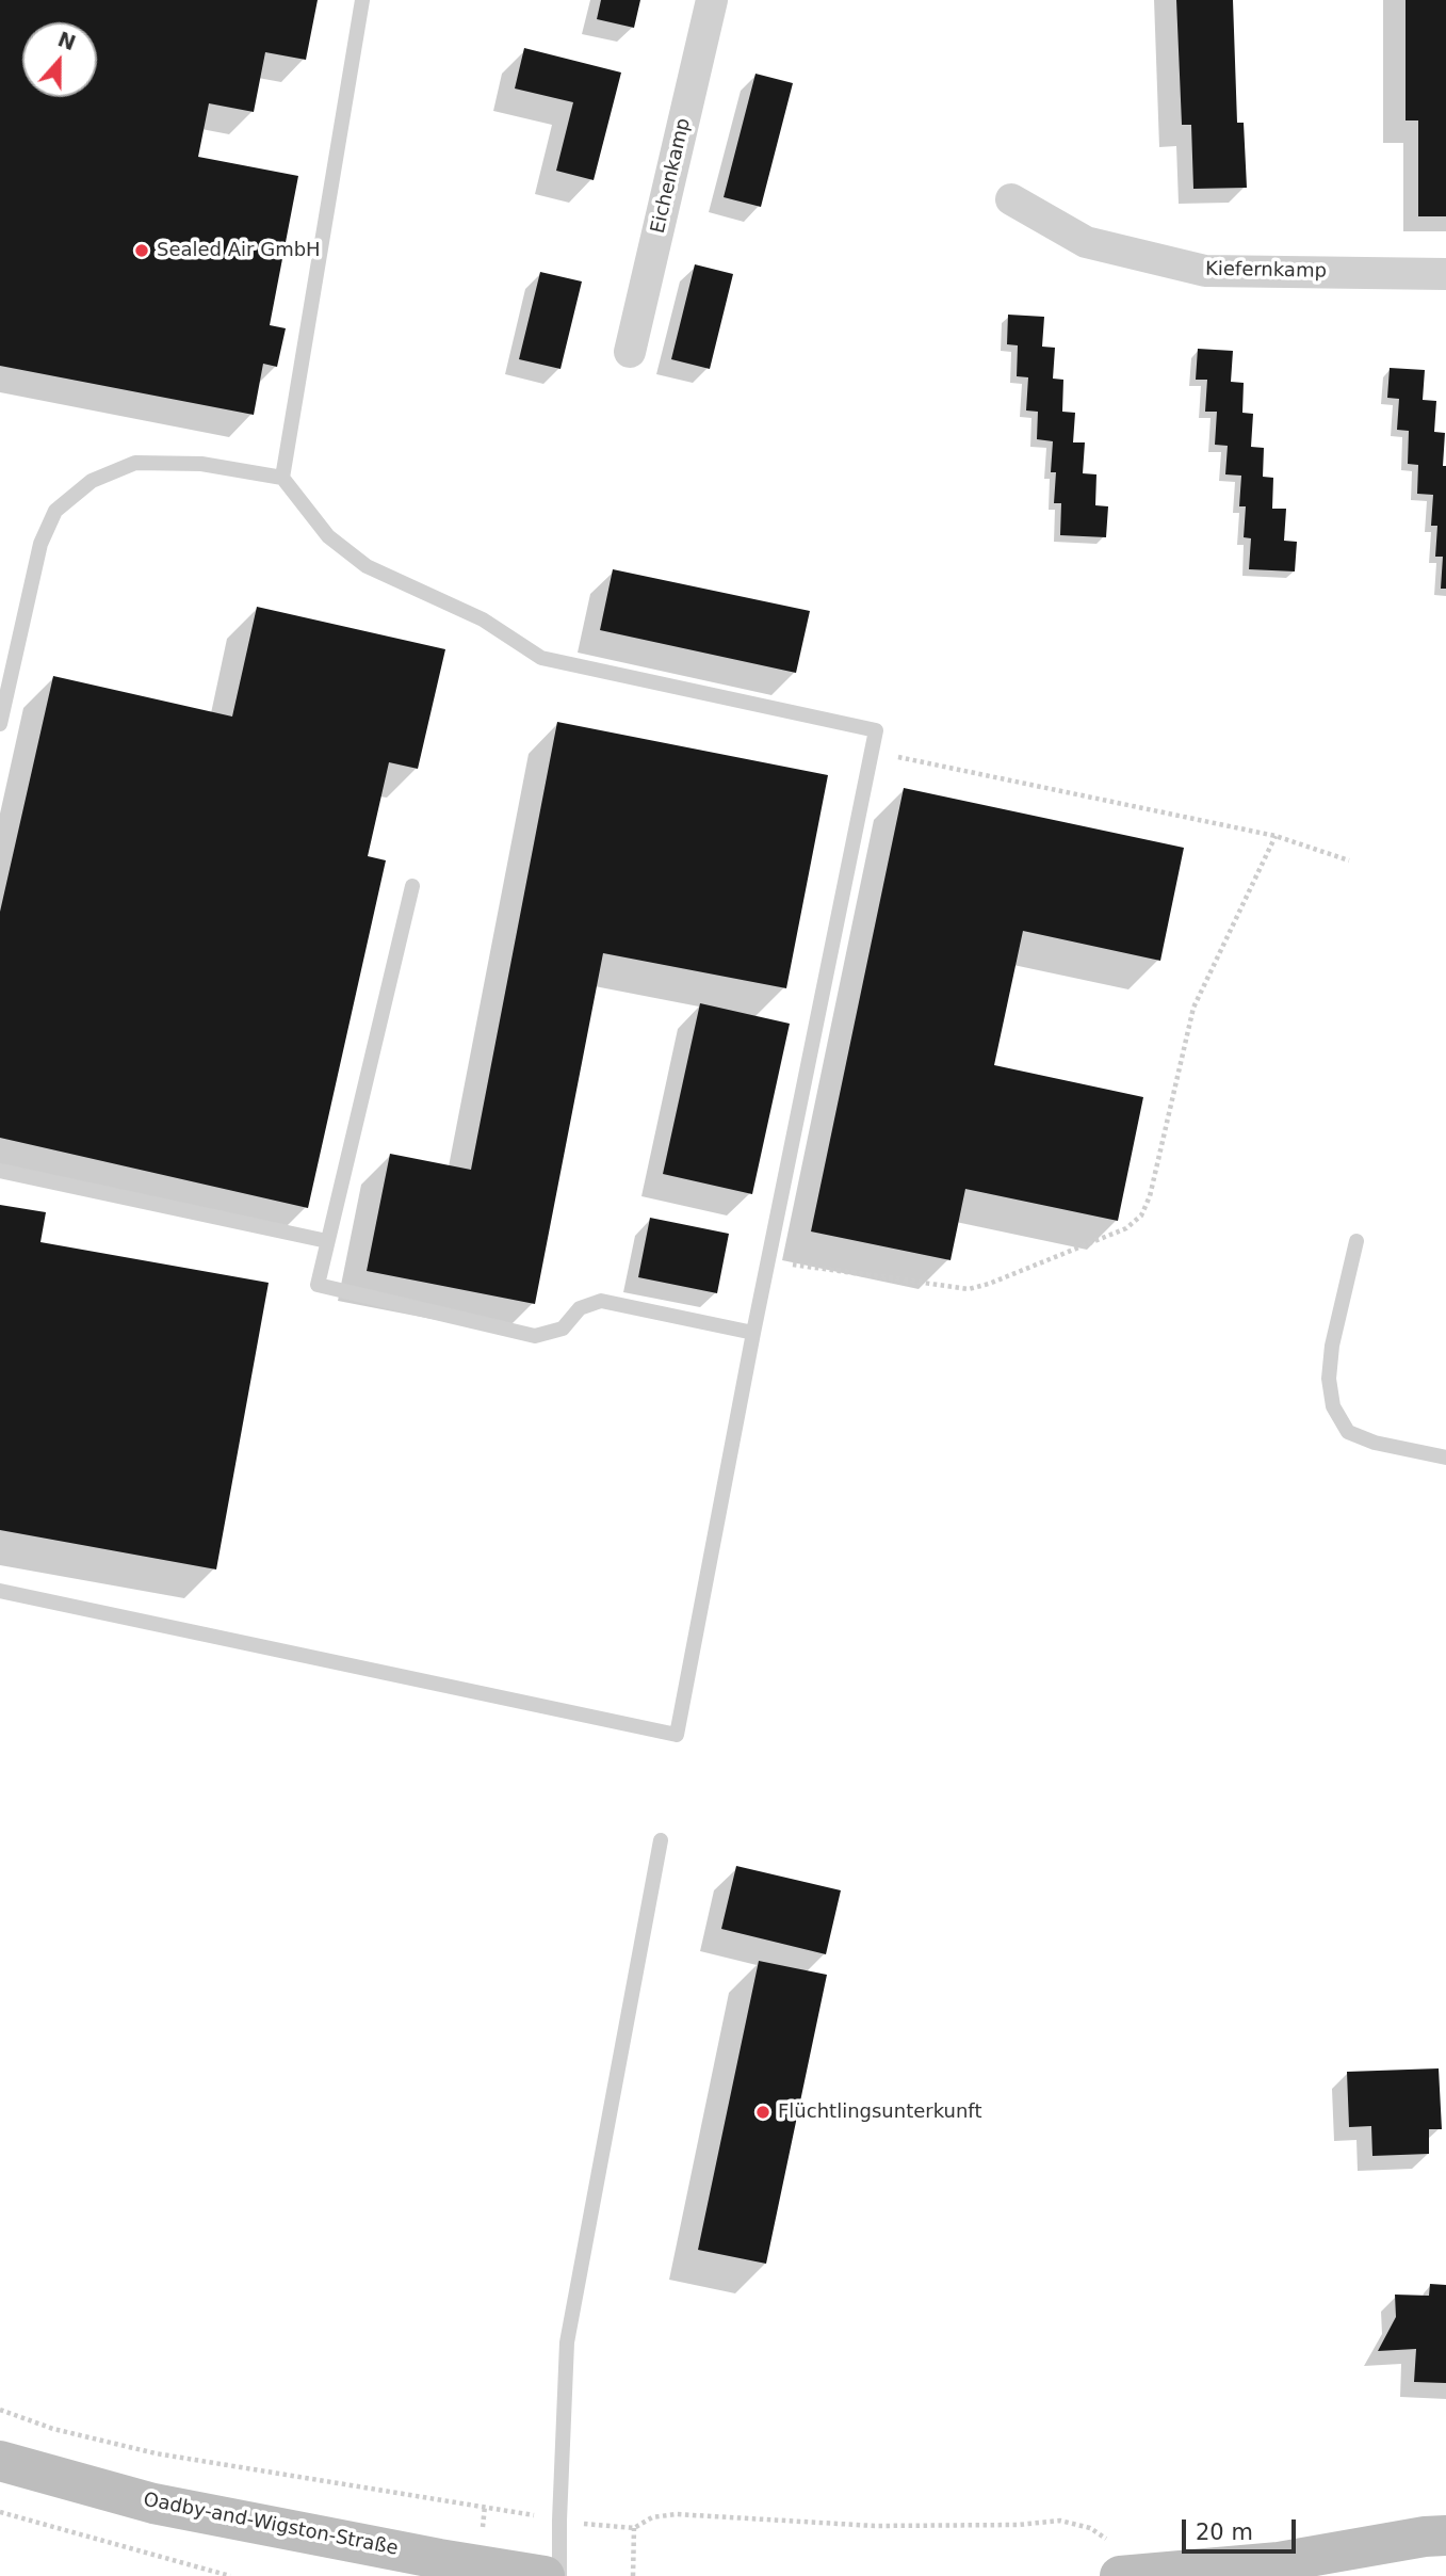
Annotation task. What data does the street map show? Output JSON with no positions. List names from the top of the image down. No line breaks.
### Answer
{"streets":{"main road":["Oadby-and-Wigston-Straße"],"street":["Eichenkamp","Kiefernkamp"]},"places":["Sealed Air GmbH","Flüchtlingsunterkunft"],"scale_bar":"20 m","north":"top"}
